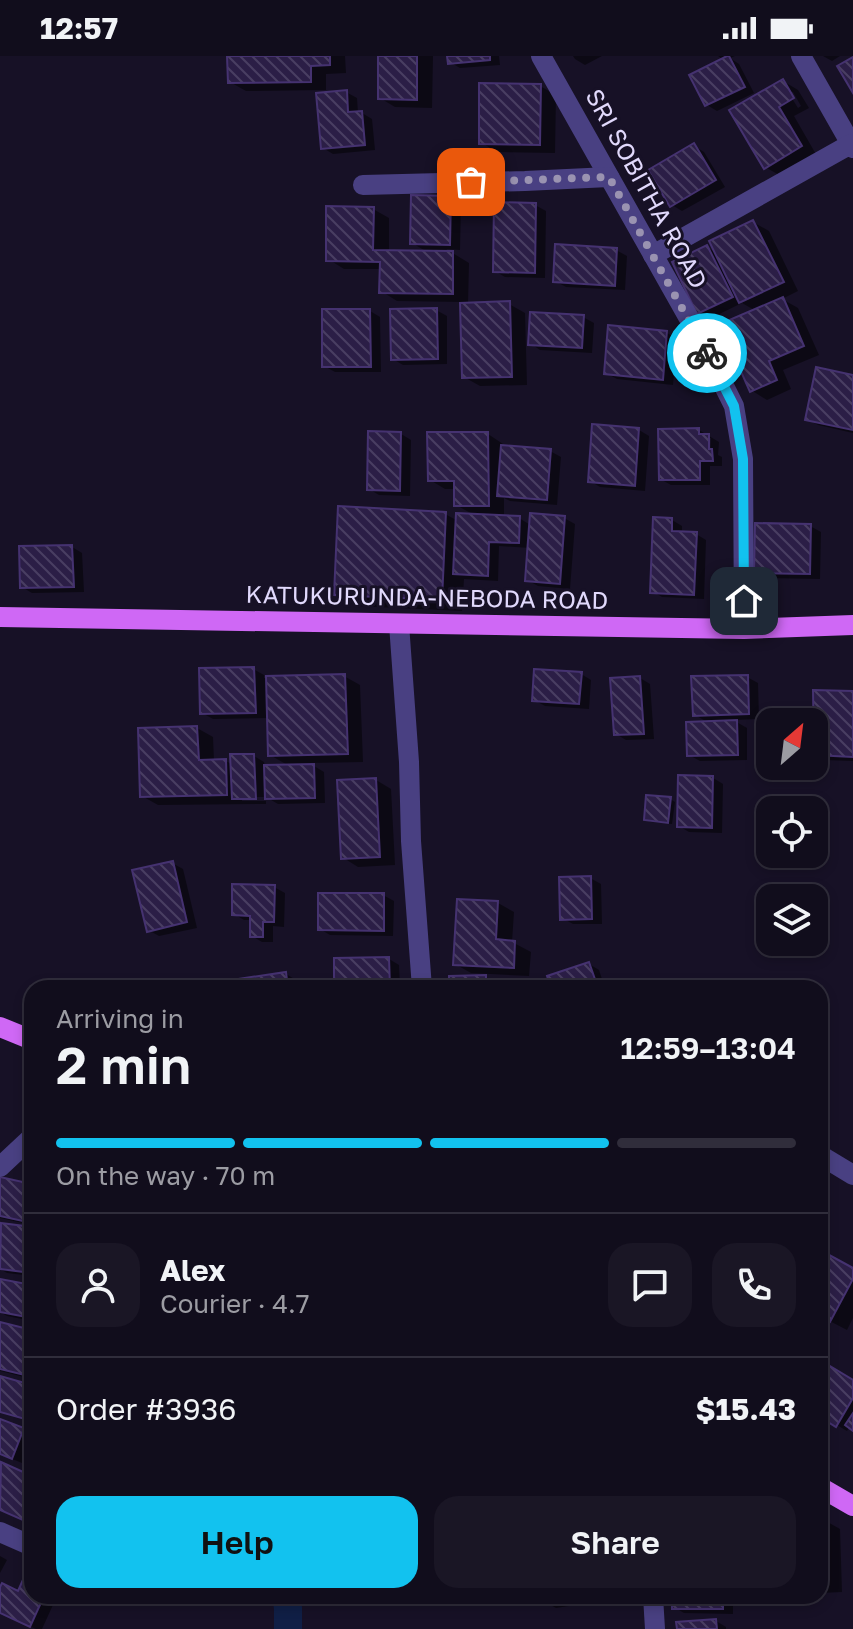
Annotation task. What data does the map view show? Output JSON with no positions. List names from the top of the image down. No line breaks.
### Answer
{"streets":{"main road":["KATUKURUNDA-NEBODA ROAD"],"street":["SRI SOBITHA ROAD"]},"crossings":[["SRI SOBITHA ROAD","KATUKURUNDA-NEBODA ROAD"]],"north":"top right","page":{"status":"12:57","heading":["2 min","Arriving in","12:59–13:04"],"panel":["Alex","Courier · 4.7","Order #3936","$15.43"],"bar":"On the way · 70 m","buttons":["Help","Share"]}}
